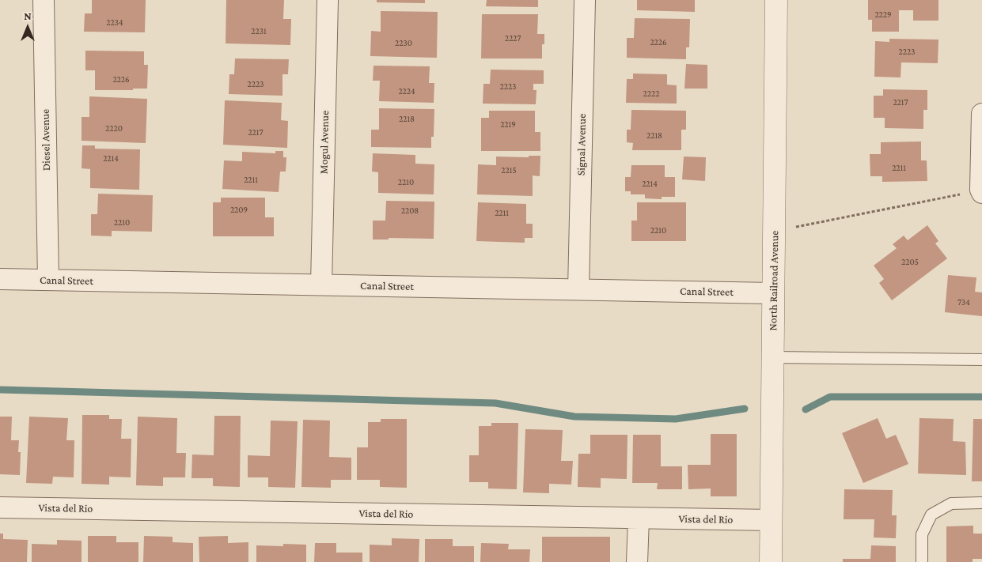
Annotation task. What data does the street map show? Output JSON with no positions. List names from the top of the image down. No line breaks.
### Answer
{"streets":{"street":["Diesel Avenue","Mogul Avenue","Signal Avenue","Canal Street","North Railroad Avenue","Vista del Rio"]},"crossings":[["Diesel Avenue","Canal Street"],["Mogul Avenue","Canal Street"],["Signal Avenue","Canal Street"],["Canal Street","North Railroad Avenue"],["North Railroad Avenue","Vista del Rio"]],"house_numbers":["2229","2234","2231","2227","2226","2230","2223","2226","2223","2223","2224","2222","2217","2218","2219","2220","2217","2218","2214","2211","2215","2211","2210","2214","2209","2208","2211","2210","2210","2205","734"],"north":"top"}
